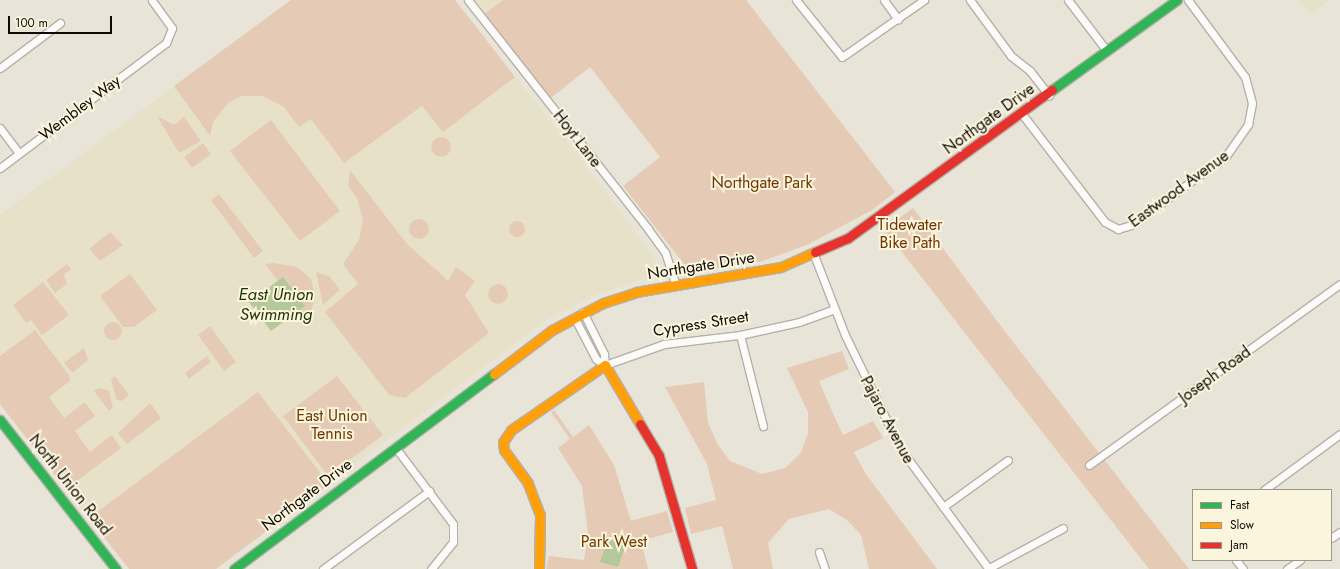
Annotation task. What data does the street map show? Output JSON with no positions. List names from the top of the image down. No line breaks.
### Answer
{"streets":{"street":["Wembley Way","Northgate Drive","Hoyt Lane","Eastwood Avenue","Cypress Street","Joseph Road","Pajaro Avenue","North Union Road"]},"crossings":[["Northgate Drive","Hoyt Lane"],["Northgate Drive","Eastwood Avenue"],["Northgate Drive","Pajaro Avenue"],["Cypress Street","Pajaro Avenue"]],"water":["East Union Swimming"],"parks":["Northgate Park","Tidewater Bike Path","East Union Tennis","Park West"],"legend":["Fast","Slow","Jam"],"scale_bar":"100 m"}
